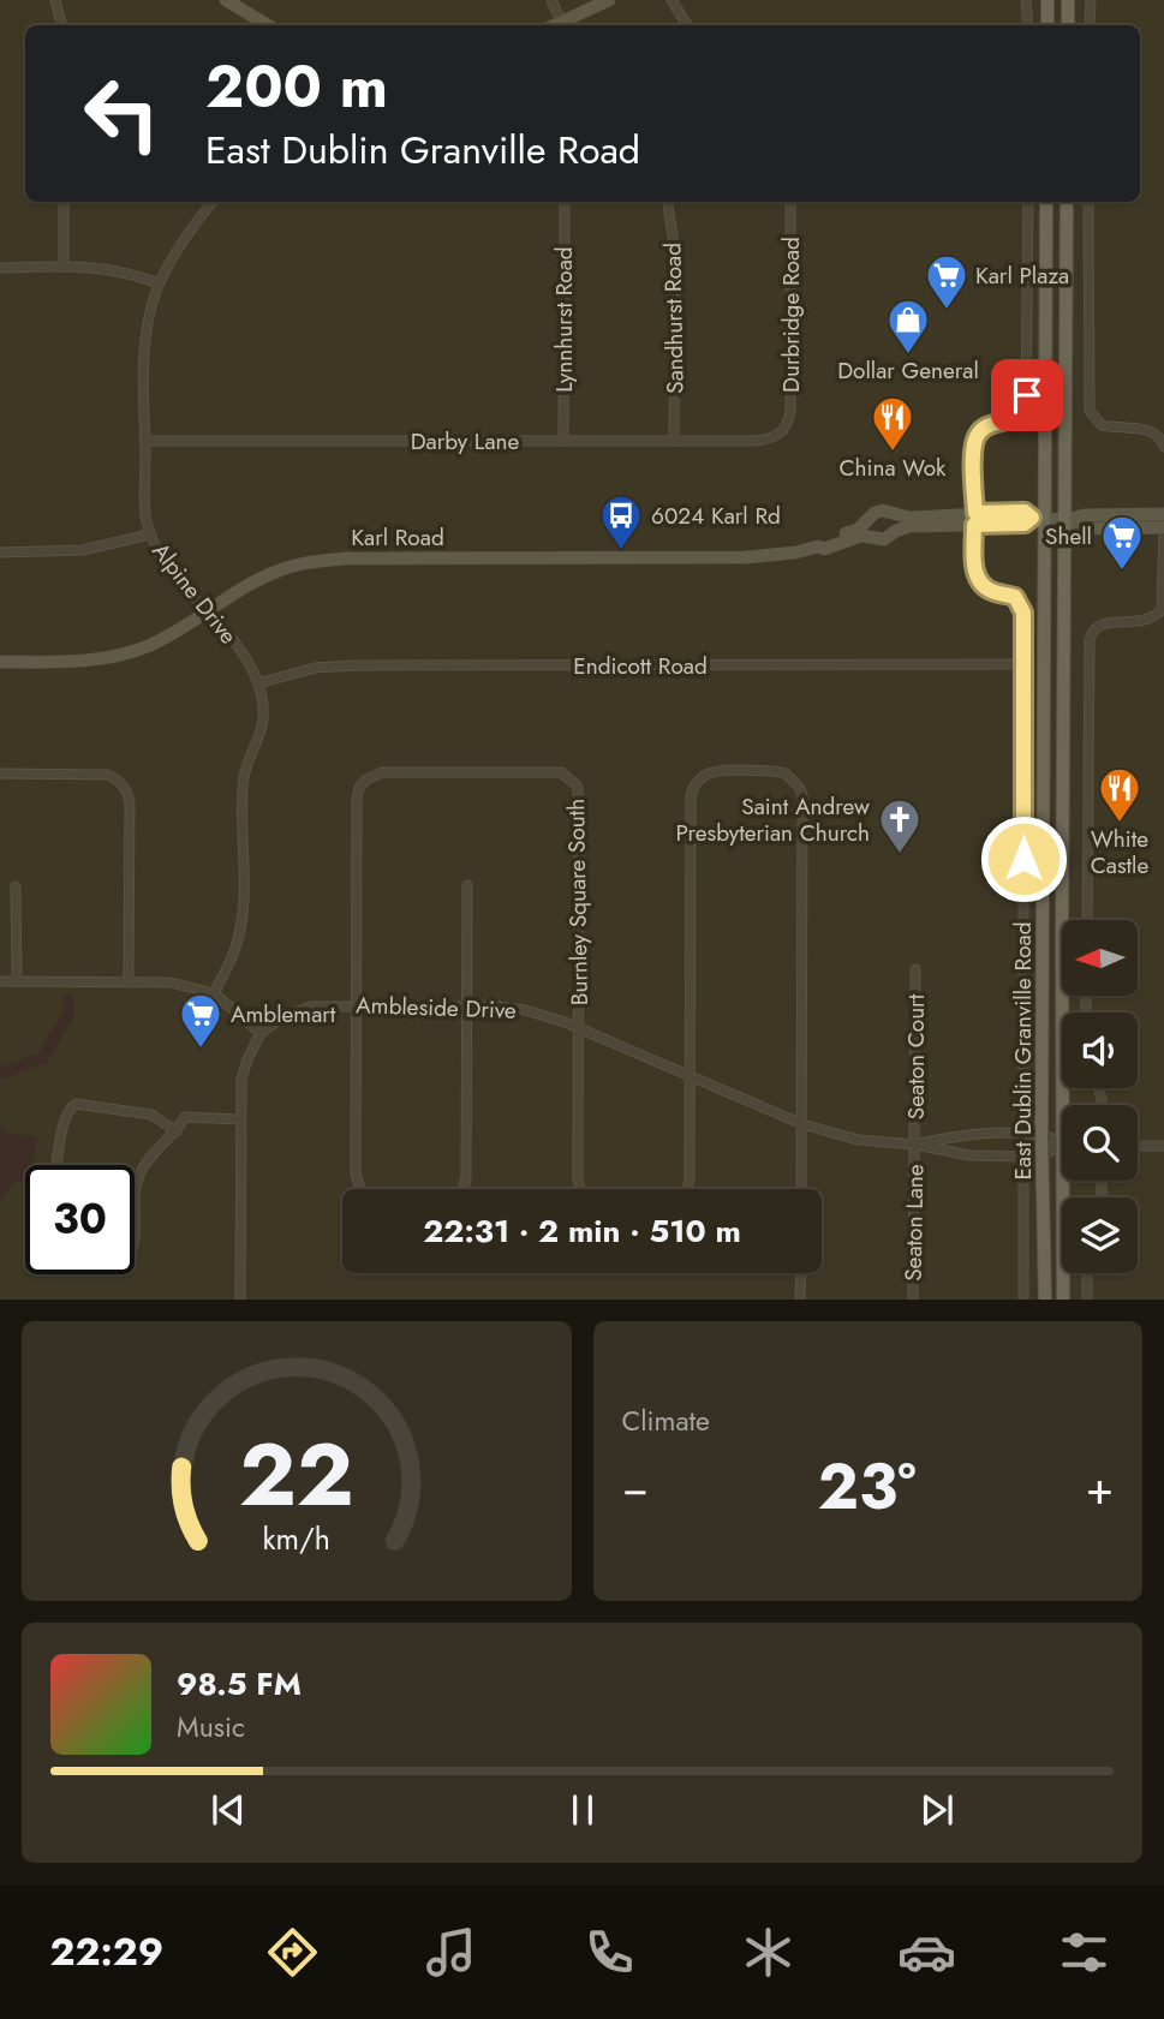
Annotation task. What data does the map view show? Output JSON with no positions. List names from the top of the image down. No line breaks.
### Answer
{"streets":{"main road":["East Dublin Granville Road"],"street":["Durbridge Road","Sandhurst Road","Lynnhurst Road","Darby Lane","Karl Road","Alpine Drive","Endicott Road","Burnley Square South","Ambleside Drive","Seaton Court","Seaton Lane"]},"crossings":[["Durbridge Road","Darby Lane"],["Sandhurst Road","Darby Lane"],["Lynnhurst Road","Darby Lane"],["Darby Lane","Alpine Drive"],["Karl Road","Alpine Drive"],["Alpine Drive","Endicott Road"],["Endicott Road","East Dublin Granville Road"],["Burnley Square South","Ambleside Drive"],["Ambleside Drive","East Dublin Granville Road"],["Ambleside Drive","Seaton Court"],["Ambleside Drive","Seaton Lane"],["Seaton Court","Seaton Lane"]],"places":{"supermarket":["Karl Plaza","Shell","Amblemart"],"shop":["Dollar General"],"restaurant":["China Wok","White Castle"],"bus stop":["6024 Karl Rd"],"church":["Saint Andrew Presbyterian Church"]},"north":"left","page":{"turn":["200 m","East Dublin Granville Road"],"limit":"30","trip":"22:31 · 2 min · 510 m","tile":"Climate","heat":["−","23°","+"],"song":["98.5 FM","Music"],"tabs":"22:29","gauge":["22","km/h"]}}
